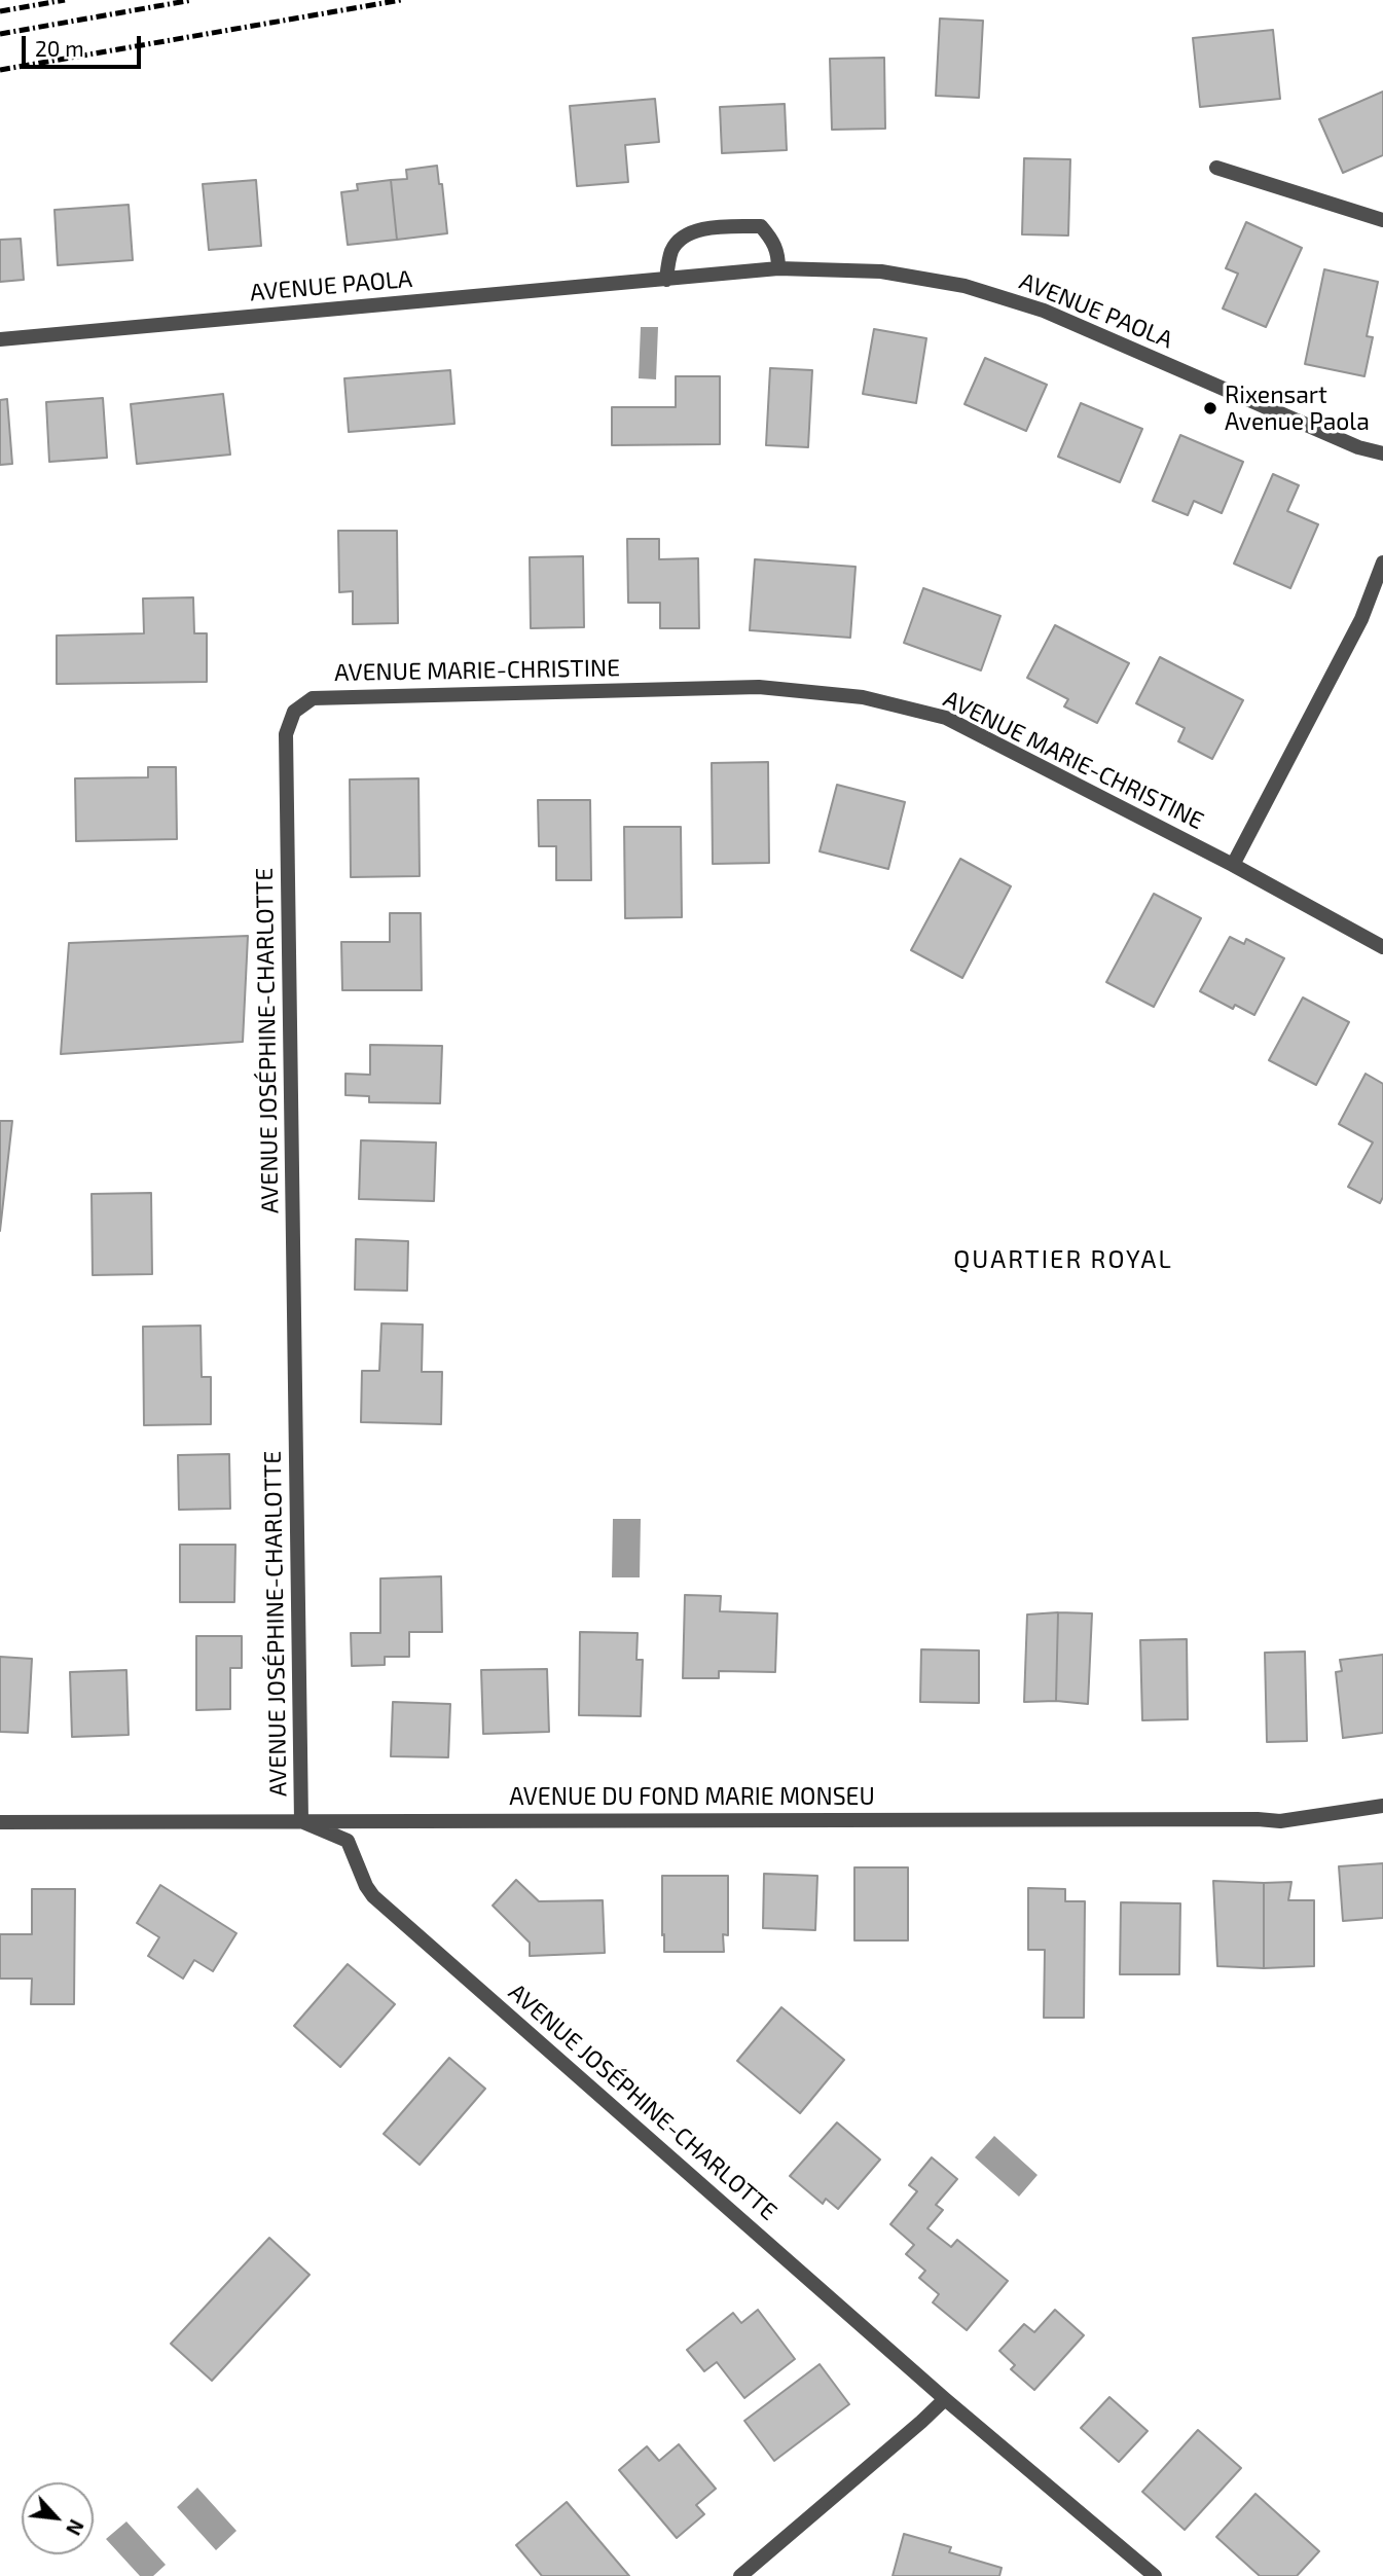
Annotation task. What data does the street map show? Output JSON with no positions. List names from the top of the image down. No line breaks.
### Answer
{"streets":{"street":["AVENUE PAOLA","AVENUE MARIE-CHRISTINE","AVENUE JOSÉPHINE-CHARLOTTE","AVENUE DU FOND MARIE MONSEU"]},"crossings":[["AVENUE MARIE-CHRISTINE","AVENUE JOSÉPHINE-CHARLOTTE"],["AVENUE JOSÉPHINE-CHARLOTTE","AVENUE DU FOND MARIE MONSEU"]],"districts":["QUARTIER ROYAL"],"places":["Rixensart Avenue Paola"],"scale_bar":"20 m","north":"bottom right"}
